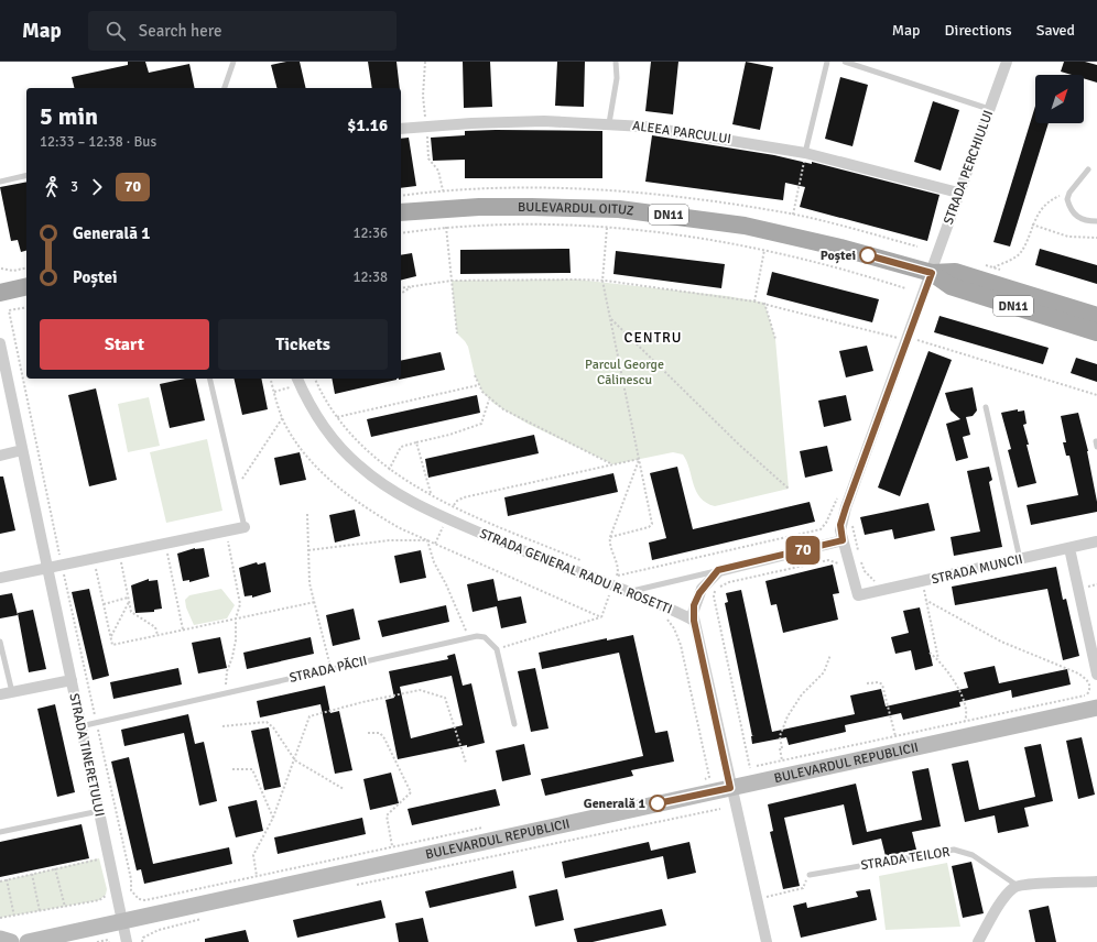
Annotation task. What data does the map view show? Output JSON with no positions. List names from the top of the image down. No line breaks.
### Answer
{"streets":{"main road":["BULEVARDUL OITUZ","DN11"],"street":["ALEEA PARCULUI","STRADA PERCHIULUI","STRADA MUNCII","STRADA GENERAL RADU R. ROSETTI","STRADA TINERETULUI","BULEVARDUL REPUBLICII"],"lane":["STRADA PĂCII","STRADA TEILOR"]},"crossings":[["ALEEA PARCULUI","STRADA PERCHIULUI"],["STRADA PERCHIULUI","BULEVARDUL OITUZ"],["STRADA PERCHIULUI","STRADA MUNCII"],["STRADA PĂCII","STRADA TINERETULUI"],["STRADA TINERETULUI","BULEVARDUL REPUBLICII"]],"districts":["CENTRU"],"parks":["Parcul George Călinescu"],"places":["Poștei","Generală 1"],"lines":["bus line 70"],"north":"top right","page":{"header":"Map","search":"Search here","nav":["Map","Directions","Saved"],"on_map":"70","heading":["5 min","12:33 – 12:38 · Bus","$1.16"],"legs":["3","70"],"list":[{"name":"Generală 1","value":"12:36"},{"name":"Poștei","value":"12:38"}],"buttons":["Start","Tickets"]}}
